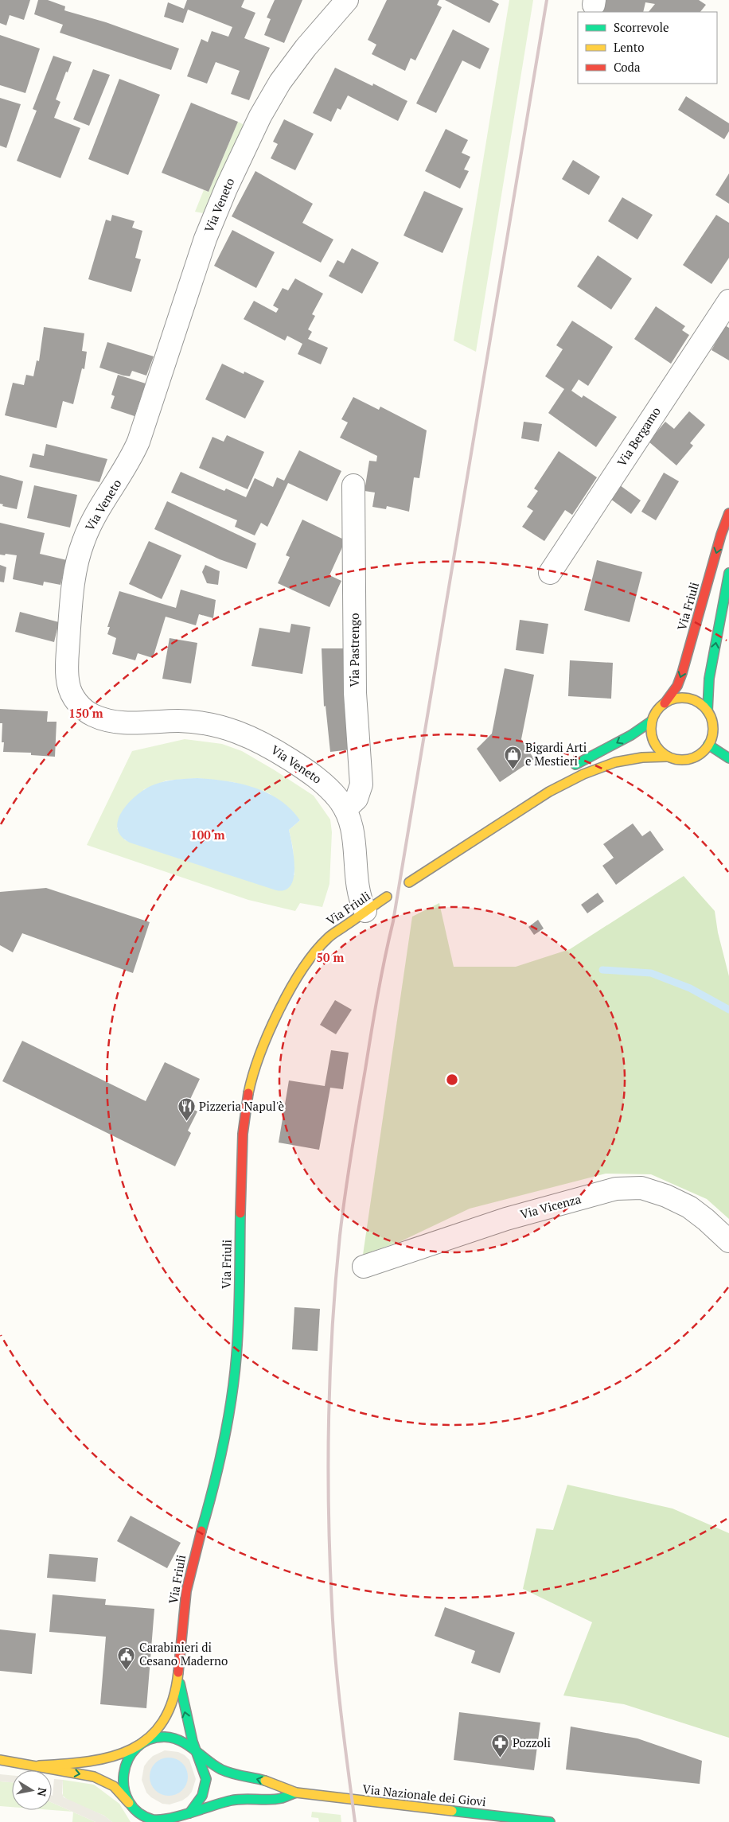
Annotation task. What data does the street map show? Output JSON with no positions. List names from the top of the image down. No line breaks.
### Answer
{"streets":{"street":["Via Veneto","Via Bergamo","Via Friuli","Via Pastrengo","Via Vicenza","Via Nazionale dei Giovi"]},"crossings":[["Via Veneto","Via Friuli"],["Via Veneto","Via Pastrengo"]],"places":{"shop":["Bigardi Arti e Mestieri"],"restaurant":["Pizzeria Napul'è"],"public building":["Carabinieri di Cesano Maderno"],"pharmacy":["Pozzoli"]},"legend":["Scorrevole","Lento","Coda"],"north":"right","rings":["150 m","100 m","50 m"]}
